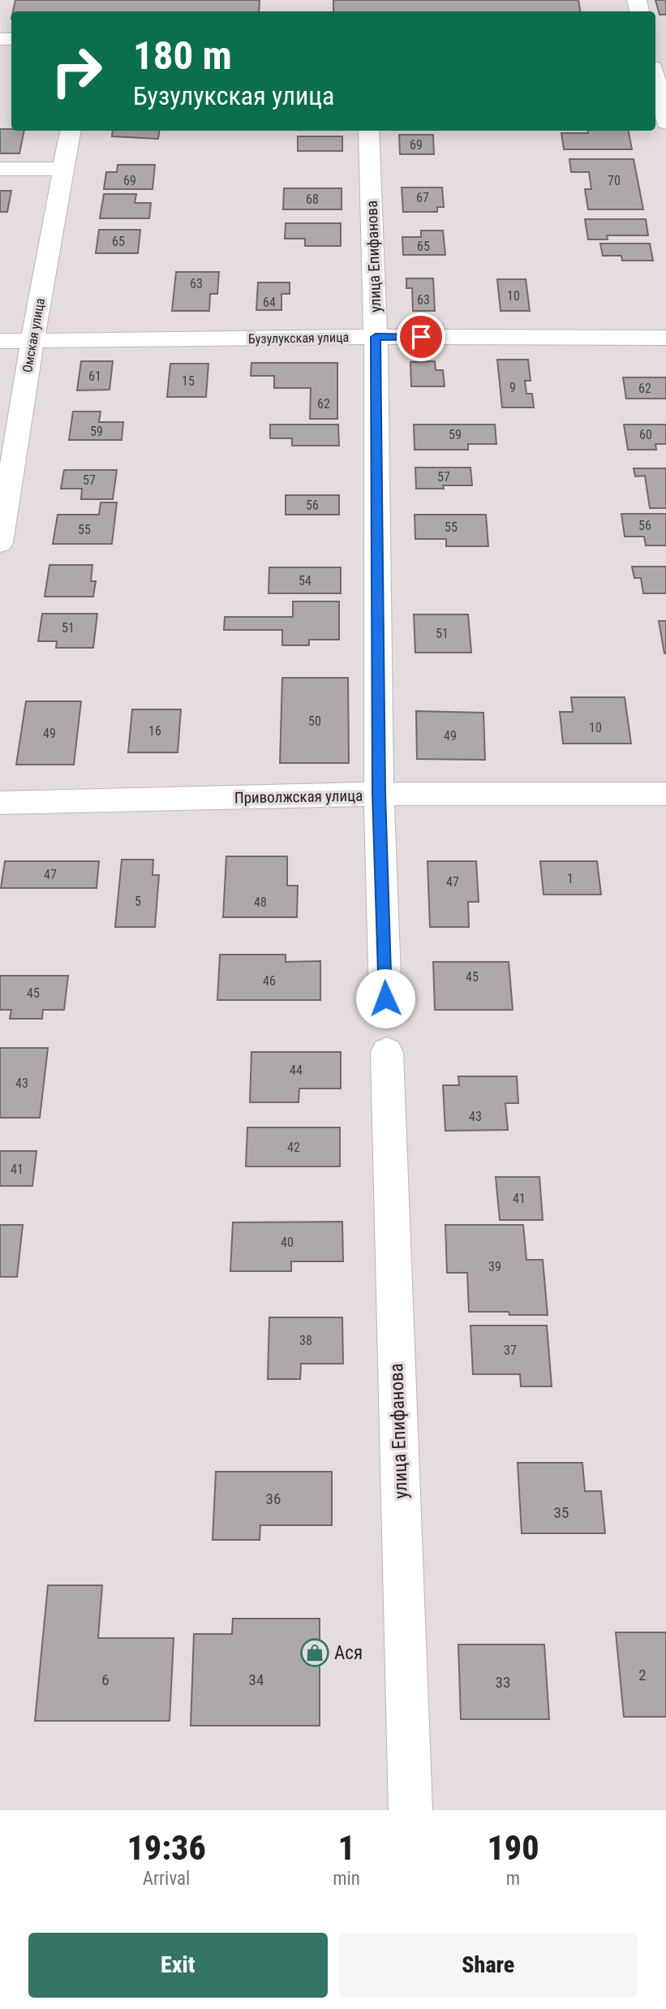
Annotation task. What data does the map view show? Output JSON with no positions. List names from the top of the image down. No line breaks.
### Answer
{"streets":{"street":["улица Епифанова","Омская улица","Бузулукская улица","Приволжская улица"]},"crossings":[["улица Епифанова","Бузулукская улица"],["улица Епифанова","Приволжская улица"],["Омская улица","Бузулукская улица"]],"places":{"shop":["Ася"]},"house_numbers":["69","69","70","67","68","65","65","63","10","63","64","61","15","9","62","62","59","59","60","57","57","56","56","55","55","54","51","51","50","10","16","49","49","47","1","47","5","48","45","46","45","44","43","43","42","41","41","40","39","38","37","36","35","2","6","34","33"],"page":{"turn":["180 m","Бузулукская улица"],"eta":["19:36","Arrival","1","min","190","m"],"buttons":["Exit","Share"]}}
